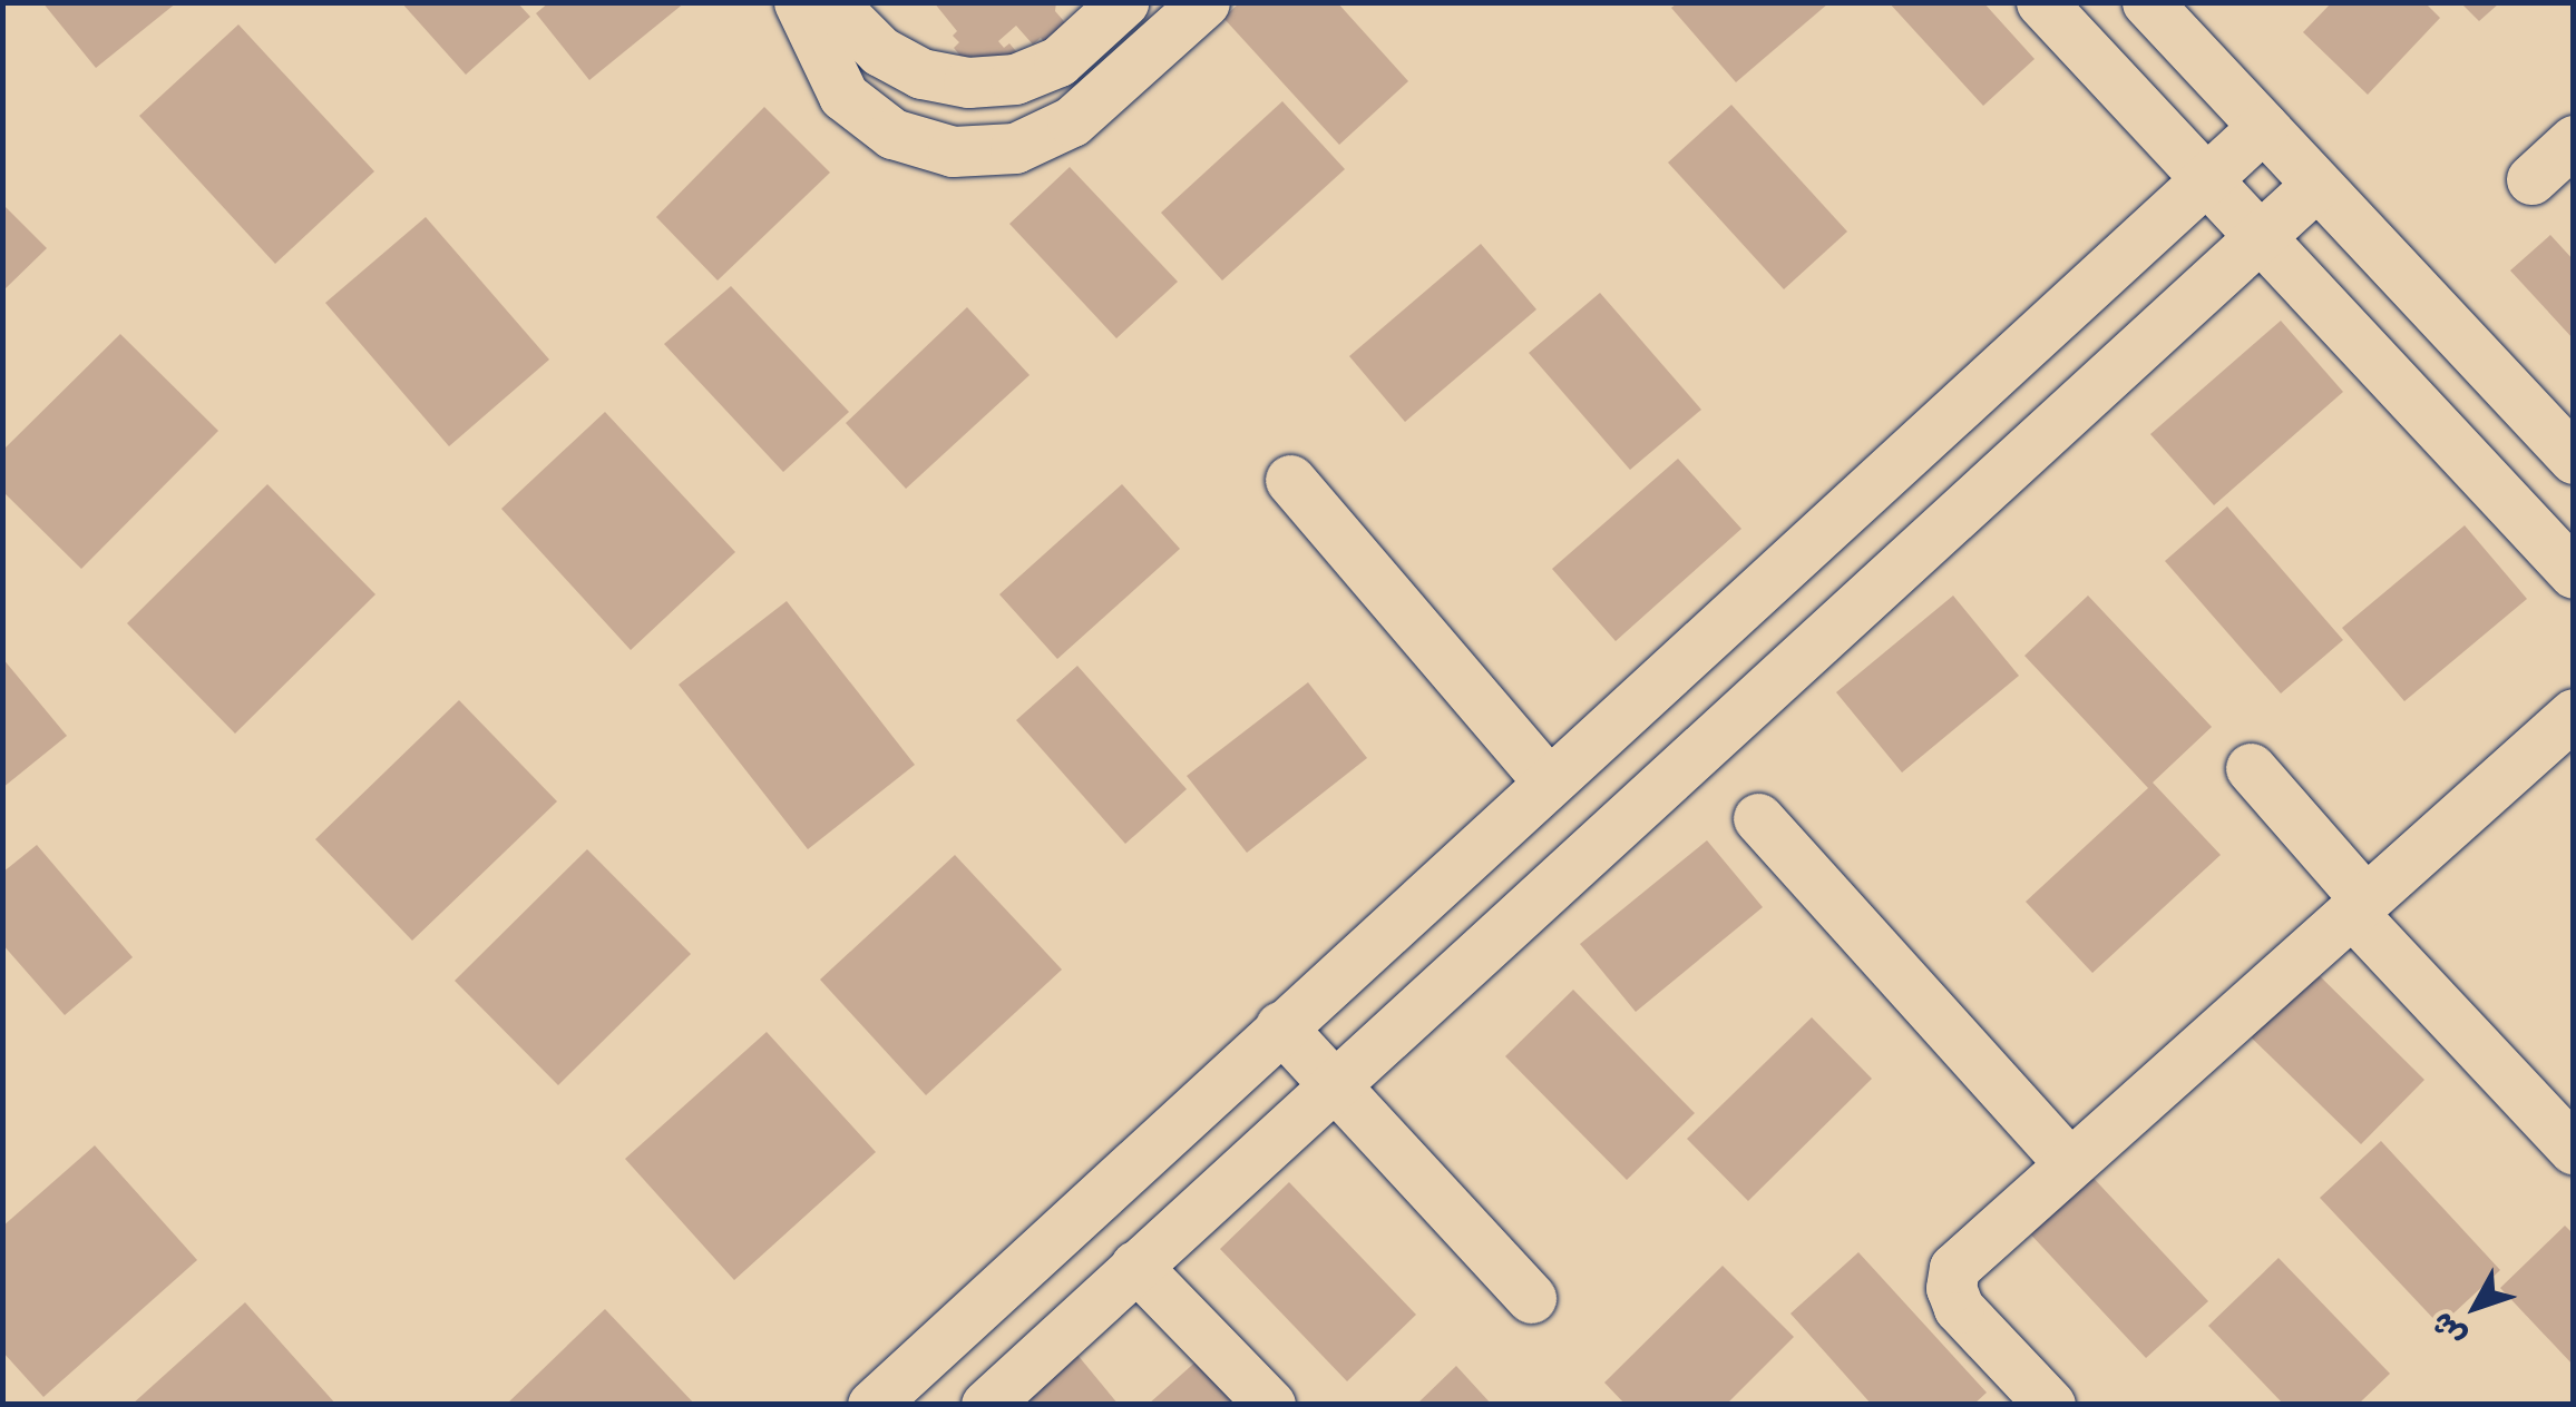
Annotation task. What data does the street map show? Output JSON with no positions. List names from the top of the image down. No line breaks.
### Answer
{"north":"bottom left"}
